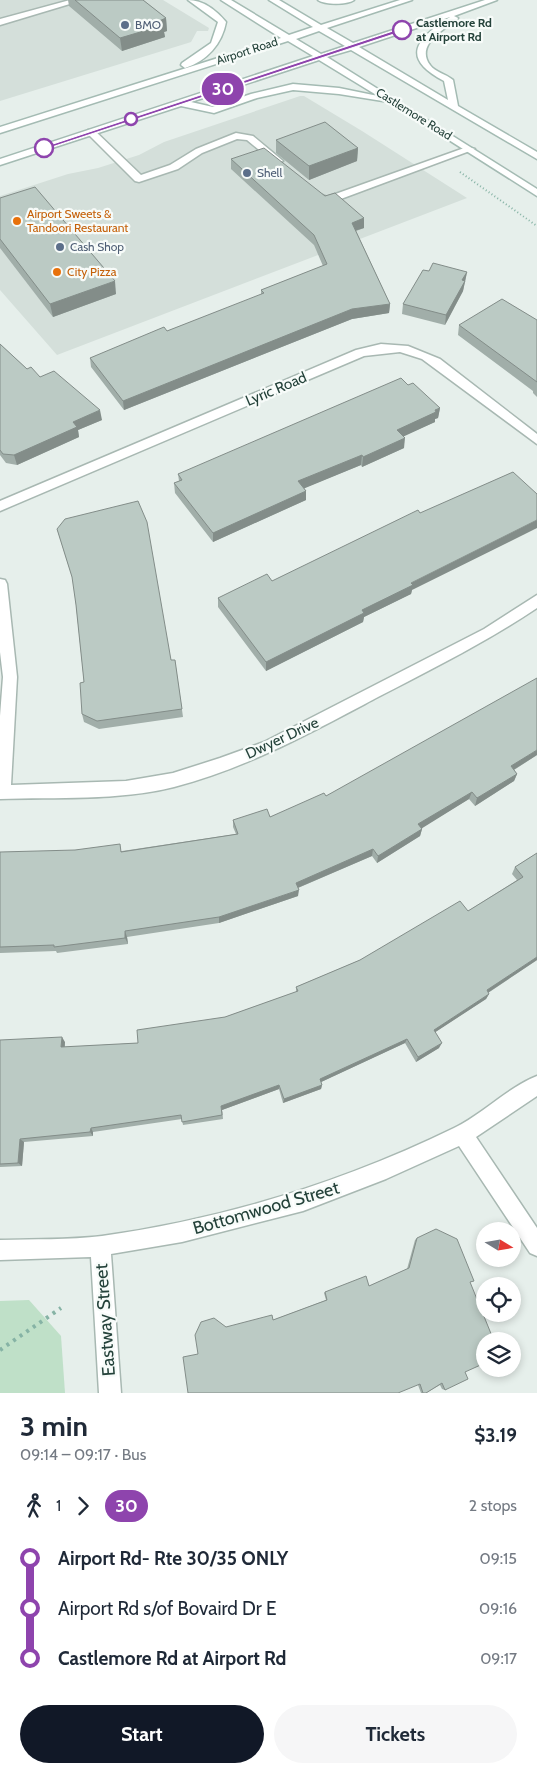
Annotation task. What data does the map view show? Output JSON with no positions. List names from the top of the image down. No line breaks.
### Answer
{"streets":{"main road":["Airport Road","Castlemore Road","Lyric Road","Dwyer Drive","Bottomwood Street","Eastway Street"]},"crossings":[["Airport Road","Castlemore Road"],["Bottomwood Street","Eastway Street"]],"places":["BMO","Castlemore Rd at Airport Rd","Shell","Airport Sweets & Tandoori Restaurant","Cash Shop","City Pizza"],"lines":["bus line 30"],"north":"right","page":{"on_map":"30","heading":["3 min","09:14 – 09:17 · Bus","$3.19"],"legs":["1","30","2 stops"],"list":[{"name":"Airport Rd- Rte 30/35 ONLY","value":"09:15"},{"name":"Airport Rd s/of Bovaird Dr E","value":"09:16"},{"name":"Castlemore Rd at Airport Rd","value":"09:17"}],"buttons":["Start","Tickets"]}}
